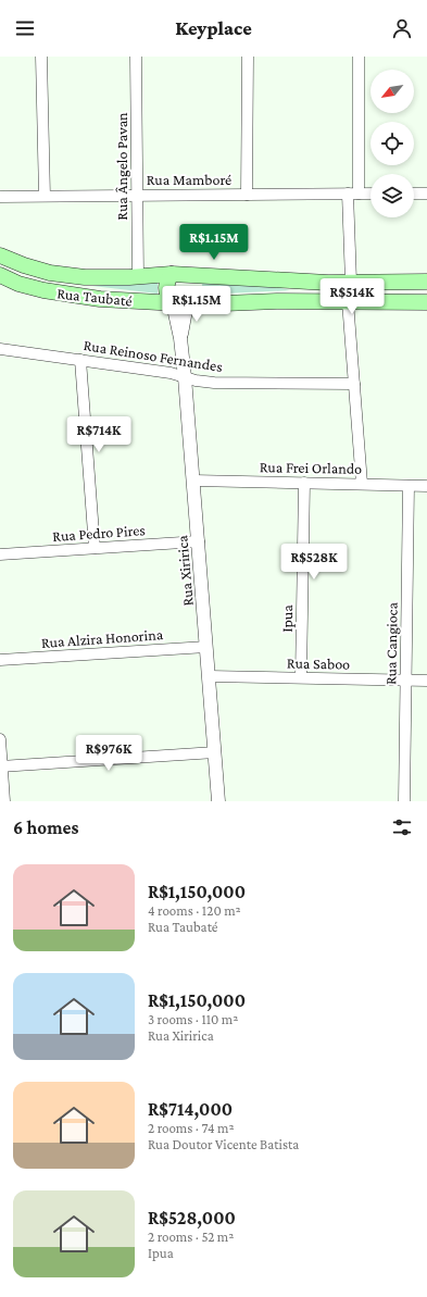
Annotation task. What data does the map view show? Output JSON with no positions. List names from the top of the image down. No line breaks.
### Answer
{"streets":{"main road":["Rua Taubaté"],"street":["Rua Ângelo Pavan","Rua Mamboré","Rua Reinoso Fernandes","Rua Frei Orlando","Rua Pedro Pires","Rua Xiririca","Ipua","Rua Alzira Honorina","Rua Cangioca","Rua Saboo"]},"crossings":[["Rua Ângelo Pavan","Rua Mamboré"],["Rua Ângelo Pavan","Rua Taubaté"],["Rua Taubaté","Rua Xiririca"],["Rua Reinoso Fernandes","Rua Xiririca"],["Rua Frei Orlando","Rua Xiririca"],["Rua Frei Orlando","Ipua"],["Rua Frei Orlando","Rua Cangioca"],["Rua Pedro Pires","Rua Xiririca"],["Rua Xiririca","Rua Alzira Honorina"],["Rua Xiririca","Rua Saboo"],["Ipua","Rua Saboo"],["Rua Cangioca","Rua Saboo"]],"north":"bottom left","page":{"header":"Keyplace","price":["R$1.15M","R$514K","R$1.15M","R$714K","R$528K","R$976K"],"heading":"6 homes","list":[{"name":"R$1,150,000","note":"4 rooms · 120 m² · Rua Taubaté"},{"name":"R$1,150,000","note":"3 rooms · 110 m² · Rua Xiririca"},{"name":"R$714,000","note":"2 rooms · 74 m² · Rua Doutor Vicente Batista"},{"name":"R$528,000","note":"2 rooms · 52 m² · Ipua"}]}}
